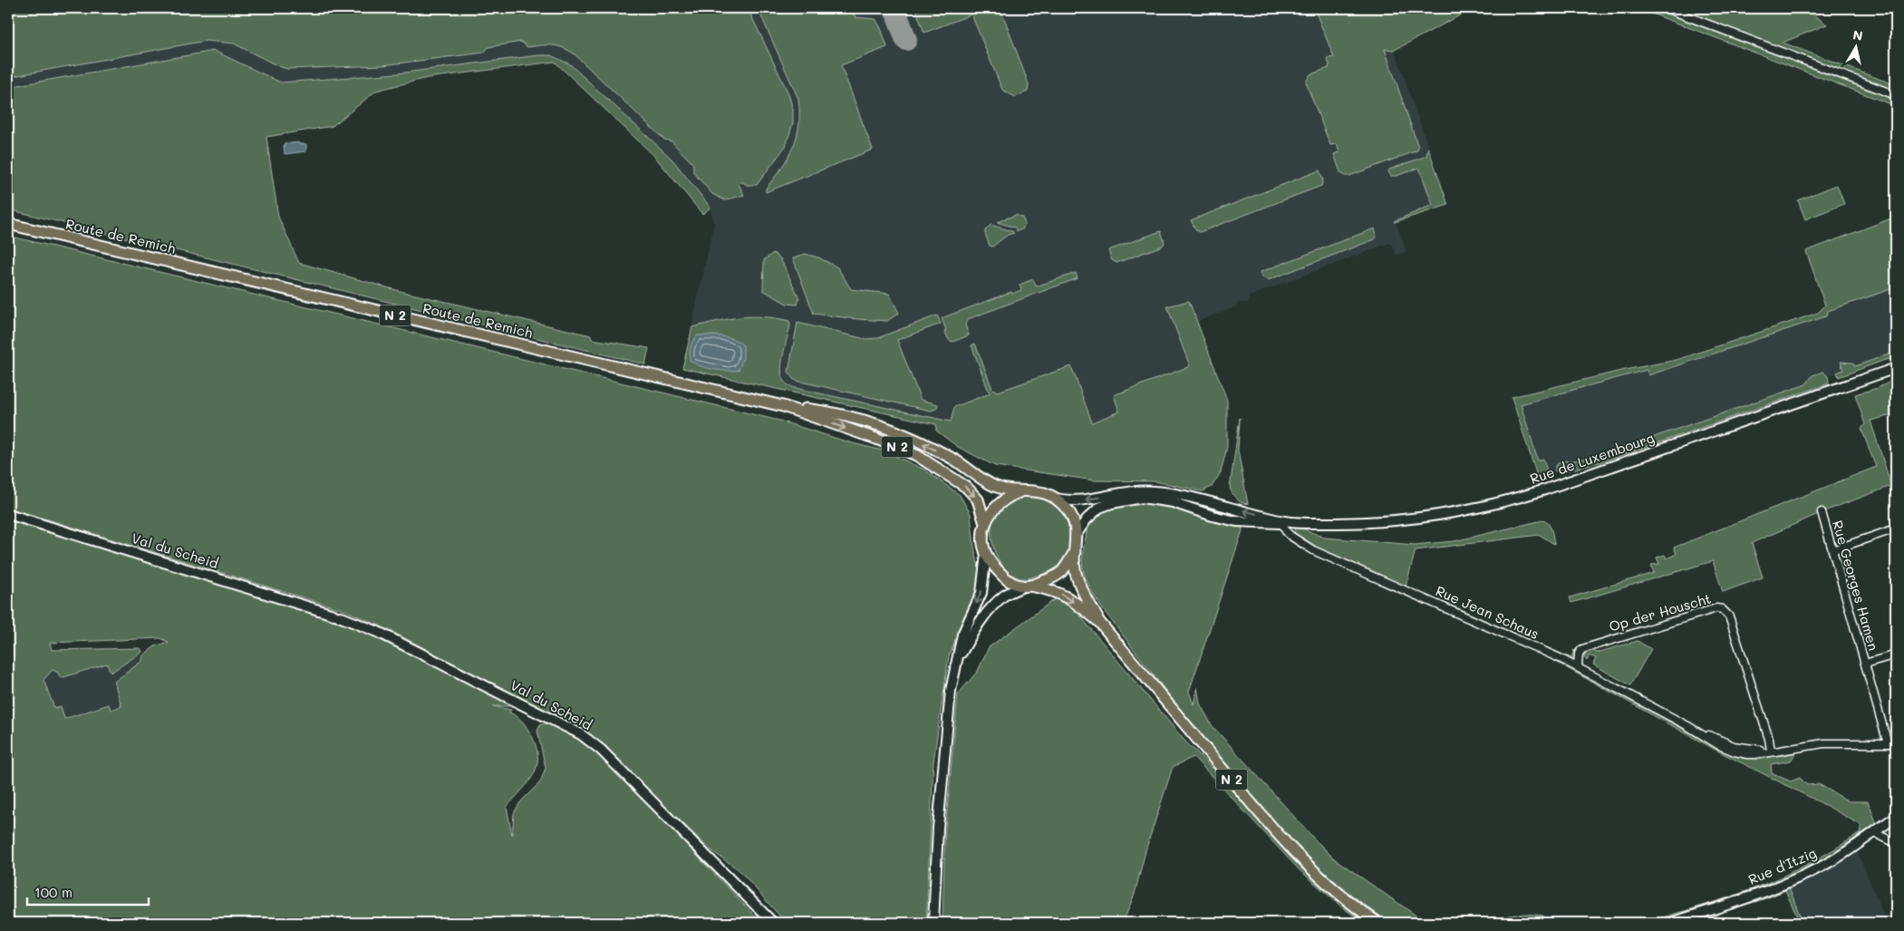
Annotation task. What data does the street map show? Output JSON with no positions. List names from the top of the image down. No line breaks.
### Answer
{"streets":{"main road":["Route de Remich","N 2","Rue de Luxembourg","Val du Scheid","Rue d'Itzig"],"street":["Rue Georges Hamen","Rue Jean Schaus","Op der Houscht"]},"crossings":[["Route de Remich","N 2"],["Route de Remich","Rue de Luxembourg"],["N 2","Rue de Luxembourg"],["Rue de Luxembourg","Rue Jean Schaus"],["Rue Georges Hamen","Rue Jean Schaus"],["Rue Jean Schaus","Op der Houscht"]],"scale_bar":"100 m","north":"top"}
